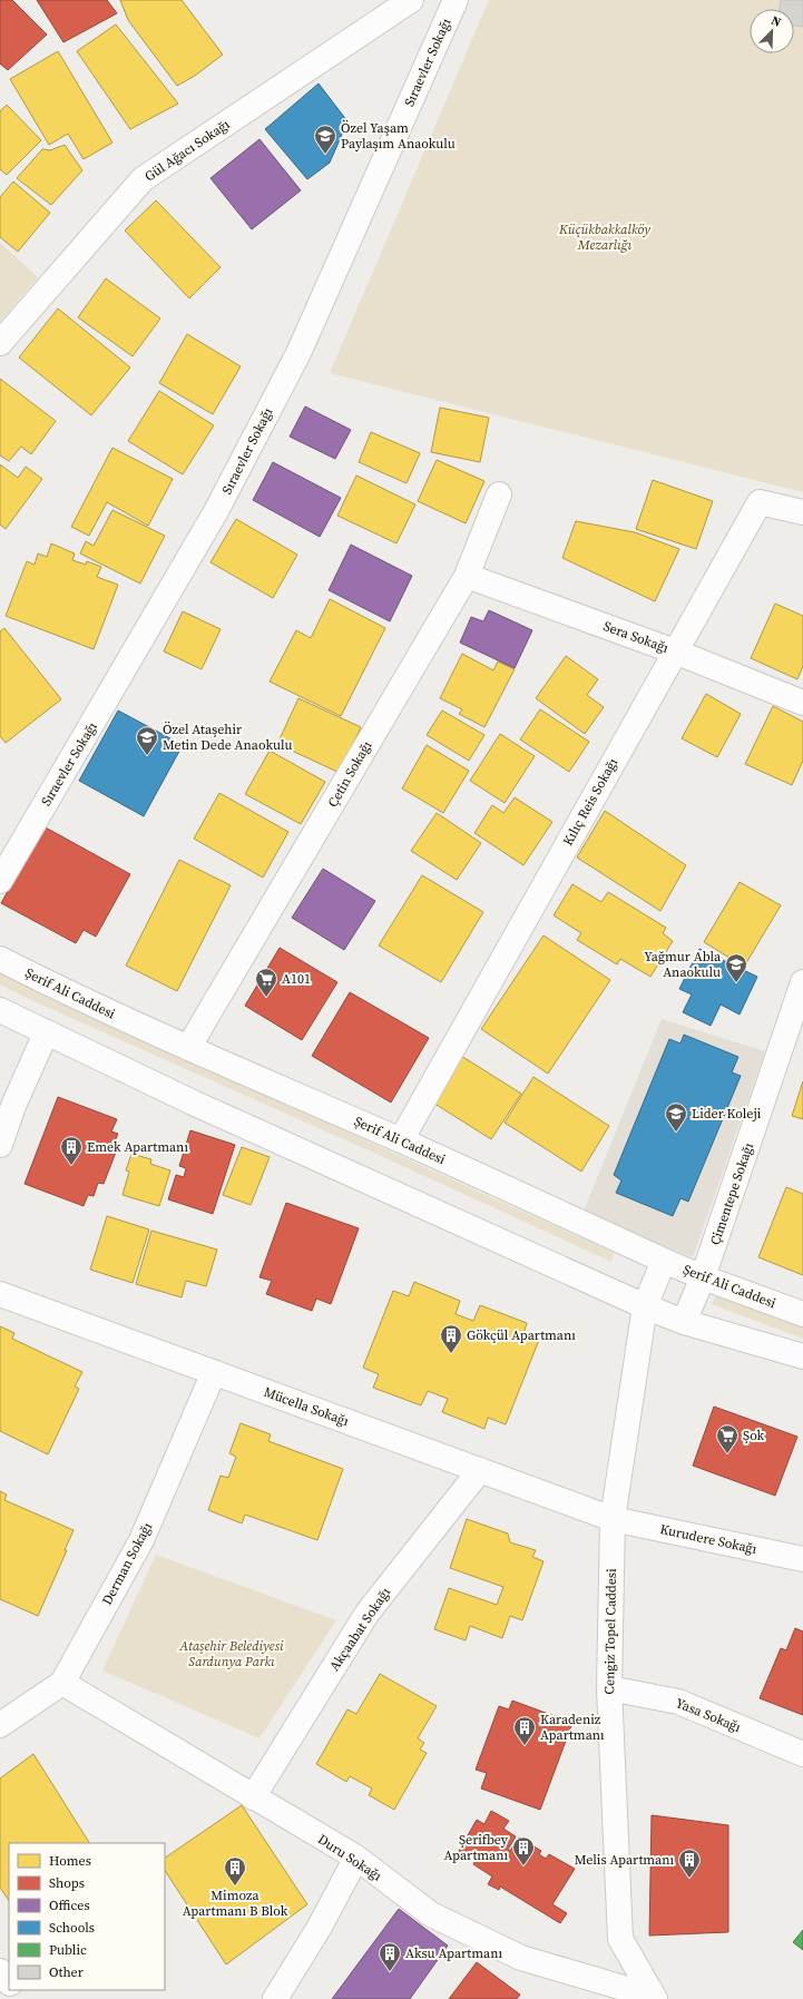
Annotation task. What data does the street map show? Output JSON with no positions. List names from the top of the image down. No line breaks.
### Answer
{"streets":{"street":["Sıraevler Sokağı","Gül Ağacı Sokağı","Sera Sokağı","Çetin Sokağı","Kılıç Reis Sokağı","Şerif Ali Caddesi","Çimentepe Sokağı","Mücella Sokağı","Kurudere Sokağı","Derman Sokağı","Akçaabat Sokağı","Cengiz Topel Caddesi","Yasa Sokağı","Duru Sokağı"]},"crossings":[["Sera Sokağı","Çetin Sokağı"],["Sera Sokağı","Kılıç Reis Sokağı"],["Çetin Sokağı","Şerif Ali Caddesi"],["Kılıç Reis Sokağı","Şerif Ali Caddesi"],["Şerif Ali Caddesi","Çimentepe Sokağı"],["Şerif Ali Caddesi","Cengiz Topel Caddesi"],["Mücella Sokağı","Kurudere Sokağı"],["Mücella Sokağı","Derman Sokağı"],["Mücella Sokağı","Akçaabat Sokağı"],["Mücella Sokağı","Cengiz Topel Caddesi"],["Kurudere Sokağı","Cengiz Topel Caddesi"],["Derman Sokağı","Duru Sokağı"],["Akçaabat Sokağı","Duru Sokağı"],["Cengiz Topel Caddesi","Yasa Sokağı"],["Cengiz Topel Caddesi","Duru Sokağı"]],"parks":["Küçükbakkalköy Mezarlığı","Ataşehir Belediyesi Sardunya Parkı"],"places":{"school or university":["Özel Yaşam Paylaşım Anaokulu","Özel Ataşehir Metin Dede Anaokulu","Yağmur Abla Anaokulu","Lider Koleji"],"supermarket":["A101","Şok"],"building":["Emek Apartmanı","Gökçül Apartmanı","Karadeniz Apartmanı","Şerifbey Apartmanı","Melis Apartmanı","Mimoza Apartmanı B Blok","Aksu Apartmanı"]},"legend":["Homes","Shops","Offices","Schools","Public","Other"],"north":"top right"}
